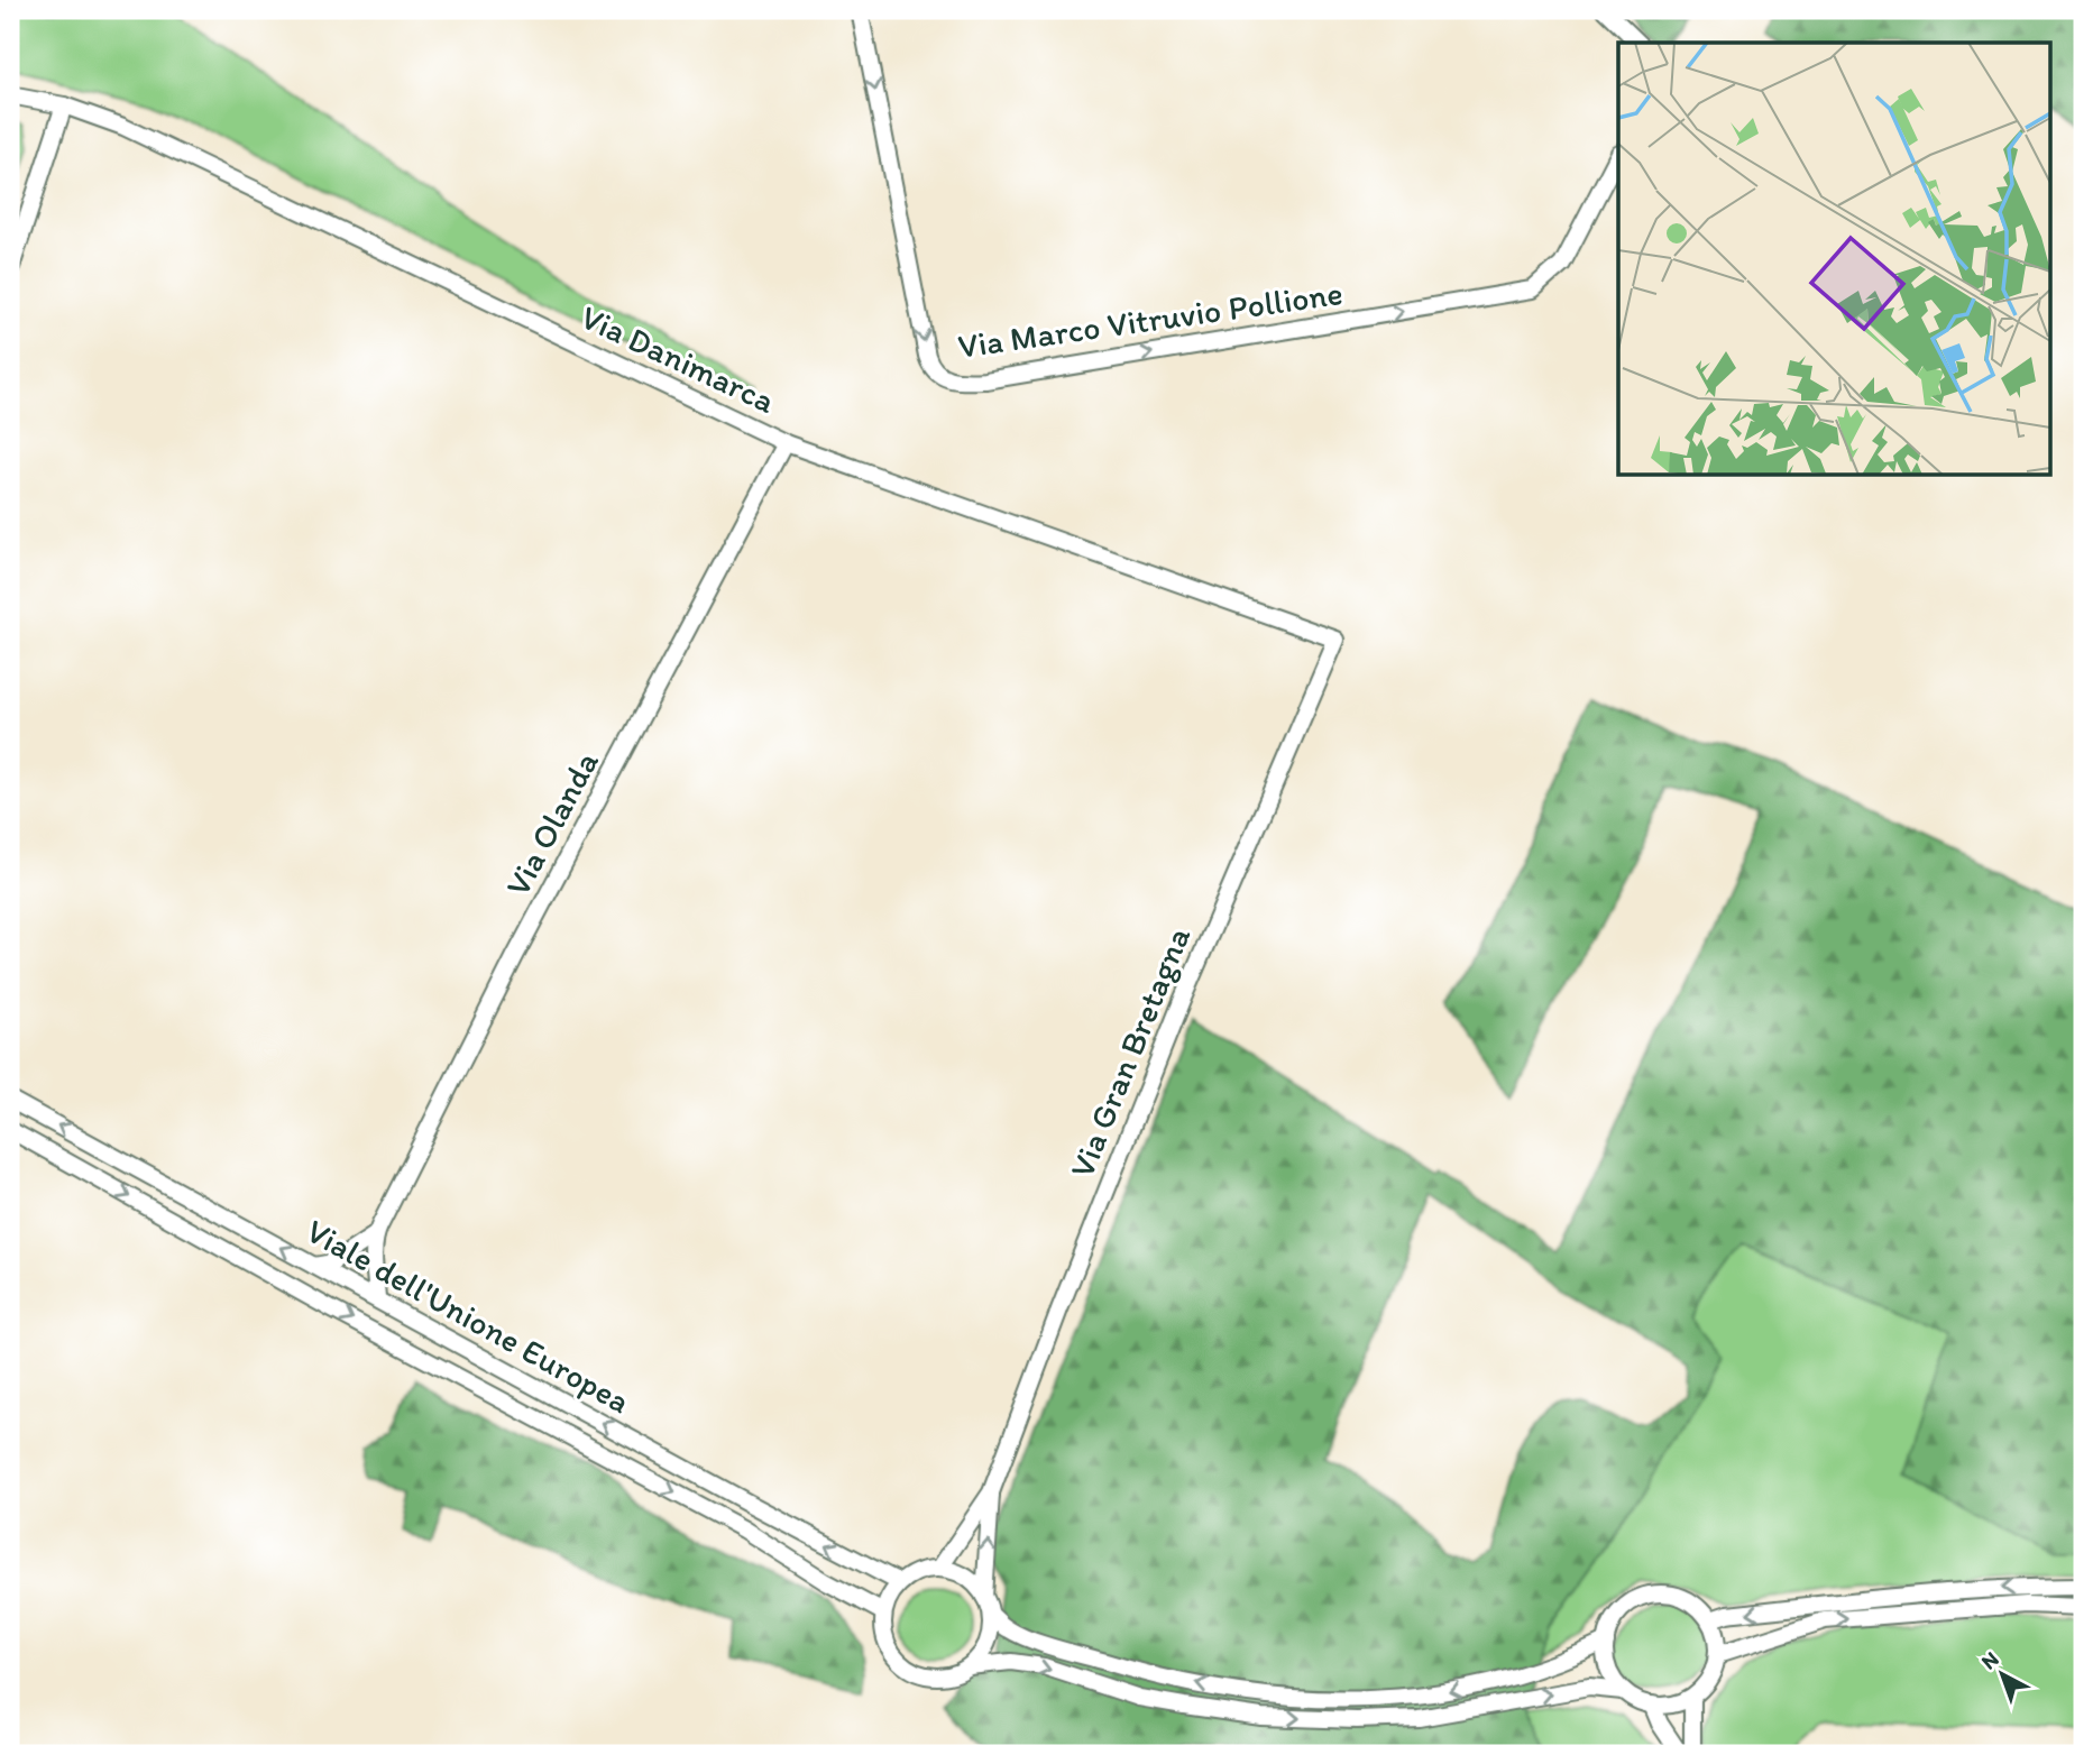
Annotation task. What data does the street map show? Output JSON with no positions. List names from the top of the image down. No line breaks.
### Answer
{"streets":{"street":["Via Marco Vitruvio Pollione","Via Danimarca","Via Olanda","Via Gran Bretagna","Viale dell'Unione Europea"]},"crossings":[["Via Danimarca","Via Olanda"],["Via Danimarca","Via Gran Bretagna"],["Via Olanda","Viale dell'Unione Europea"],["Via Gran Bretagna","Viale dell'Unione Europea"]],"north":"top left"}
